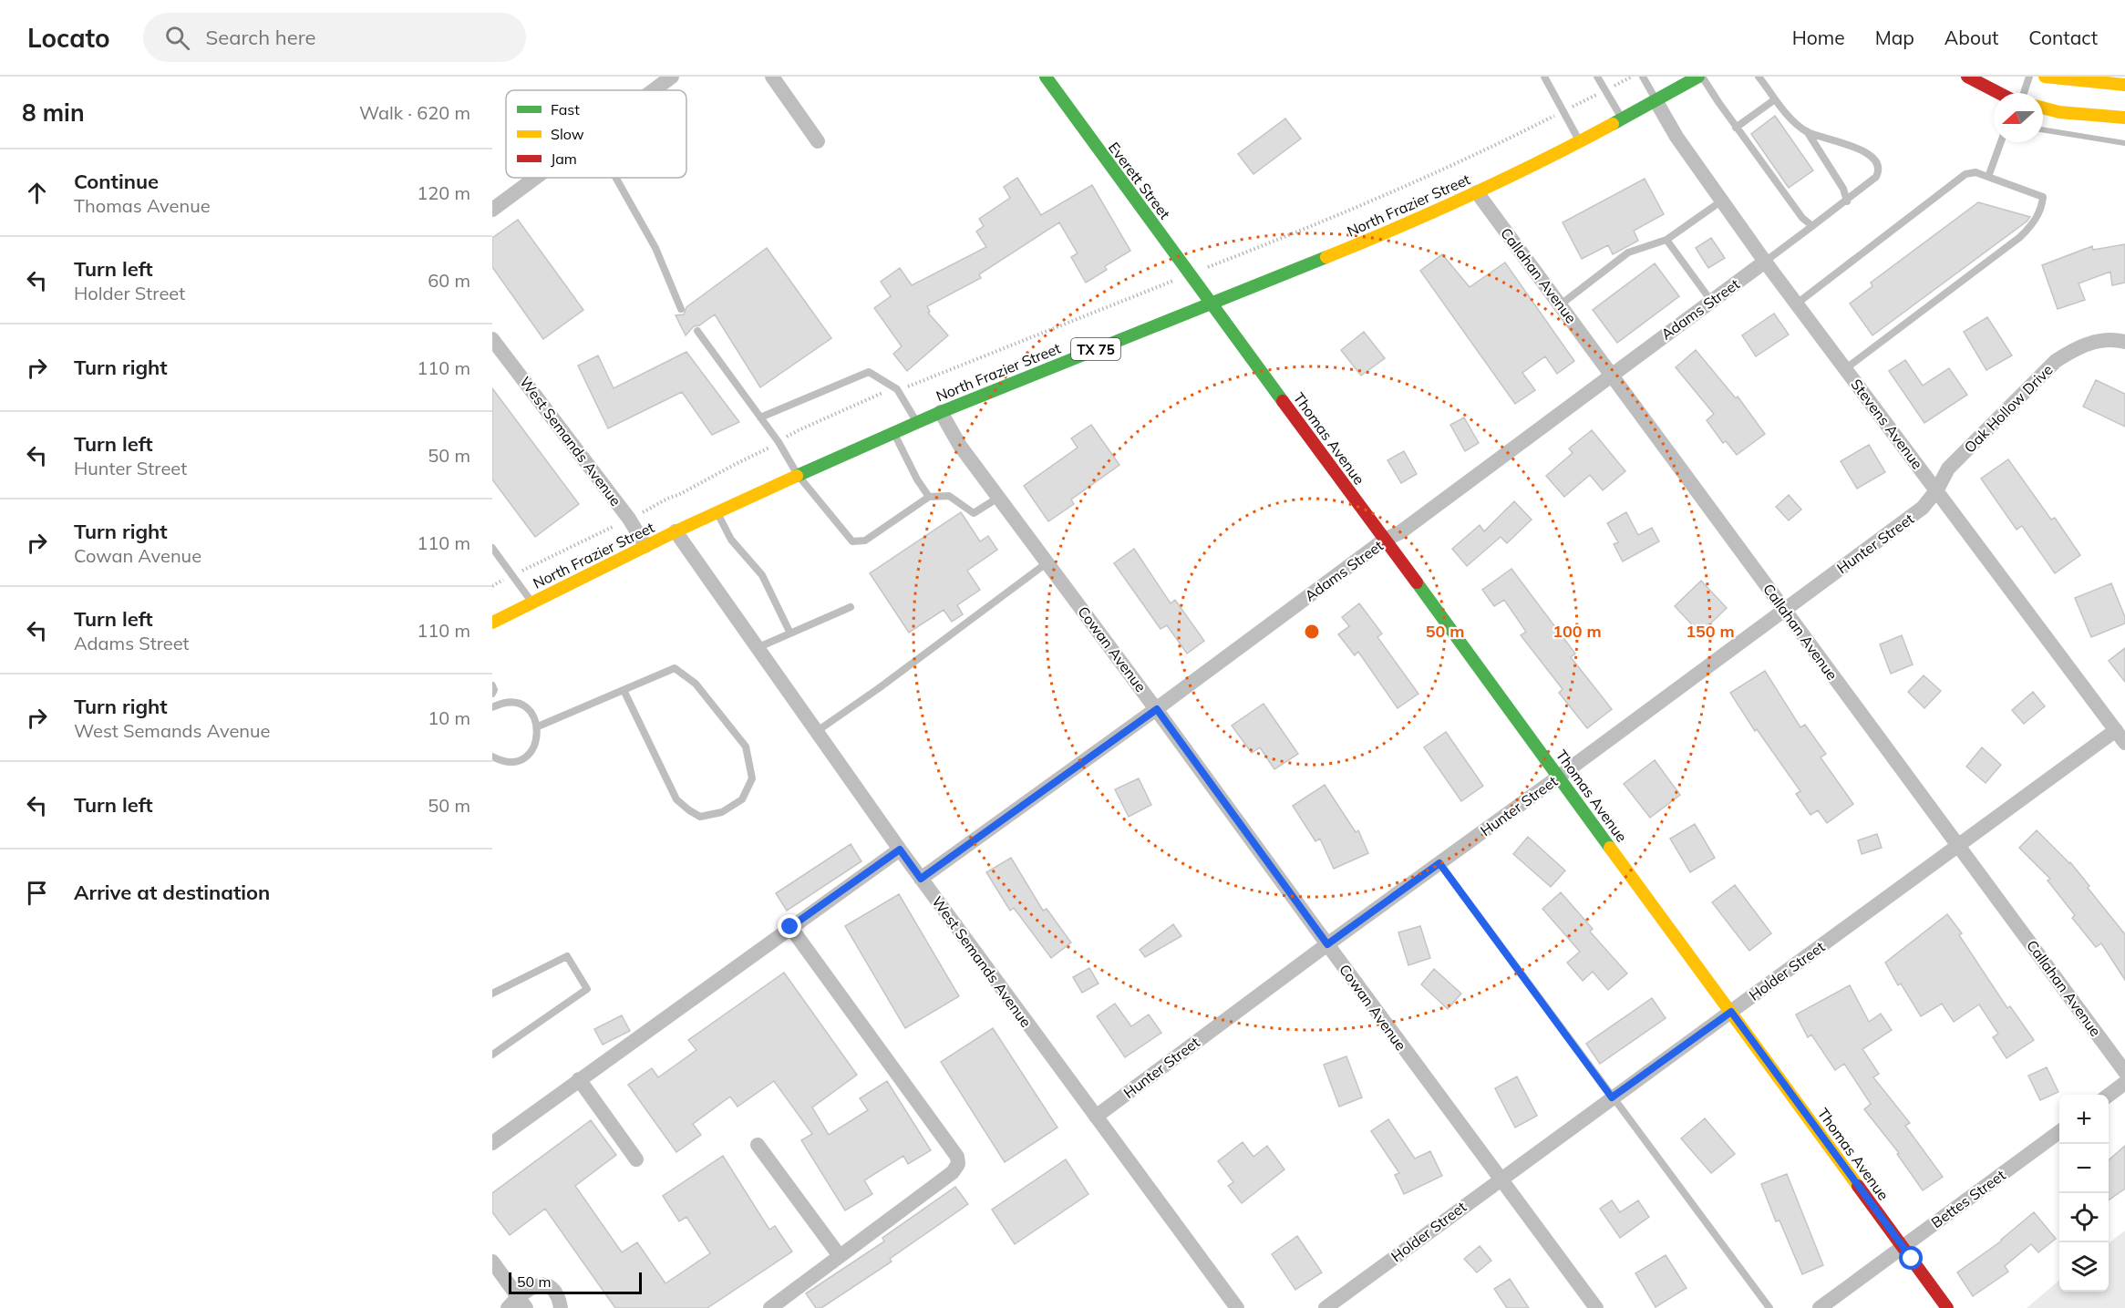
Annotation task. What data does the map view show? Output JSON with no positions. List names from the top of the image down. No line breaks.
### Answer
{"streets":{"street":["Everett Street","North Frazier Street","Callahan Avenue","Adams Street","TX 75","Oak Hollow Drive","Stevens Avenue","Thomas Avenue","West Semands Avenue","Hunter Street","Cowan Avenue","Holder Street","Bettes Street"]},"crossings":[["Everett Street","North Frazier Street"],["Everett Street","Thomas Avenue"],["North Frazier Street","Callahan Avenue"],["North Frazier Street","Stevens Avenue"],["North Frazier Street","Thomas Avenue"],["North Frazier Street","West Semands Avenue"],["North Frazier Street","Cowan Avenue"],["Callahan Avenue","Adams Street"],["Callahan Avenue","Hunter Street"],["Callahan Avenue","Holder Street"],["Adams Street","Stevens Avenue"],["Adams Street","Thomas Avenue"],["Adams Street","West Semands Avenue"],["Adams Street","Cowan Avenue"],["Oak Hollow Drive","Stevens Avenue"],["Oak Hollow Drive","Hunter Street"],["Stevens Avenue","Hunter Street"],["Stevens Avenue","Holder Street"],["Thomas Avenue","Hunter Street"],["Thomas Avenue","Holder Street"],["Thomas Avenue","Bettes Street"],["West Semands Avenue","Hunter Street"],["Hunter Street","Cowan Avenue"],["Cowan Avenue","Holder Street"]],"legend":["Fast","Slow","Jam"],"scale_bar":"50 m","north":"left","page":{"header":"Locato","search":"Search here","nav":["Home","Map","About","Contact"],"heading":["8 min","Walk · 620 m"],"list":[["Continue","Thomas Avenue","120 m"],["Turn left","Holder Street","60 m"],["Turn right","110 m"],["Turn left","Hunter Street","50 m"],["Turn right","Cowan Avenue","110 m"],["Turn left","Adams Street","110 m"],["Turn right","West Semands Avenue","10 m"],["Turn left","50 m"],"Arrive at destination"],"map_buttons":["+","−"],"scale":"50 m"},"rings":["50 m","100 m","150 m"]}
